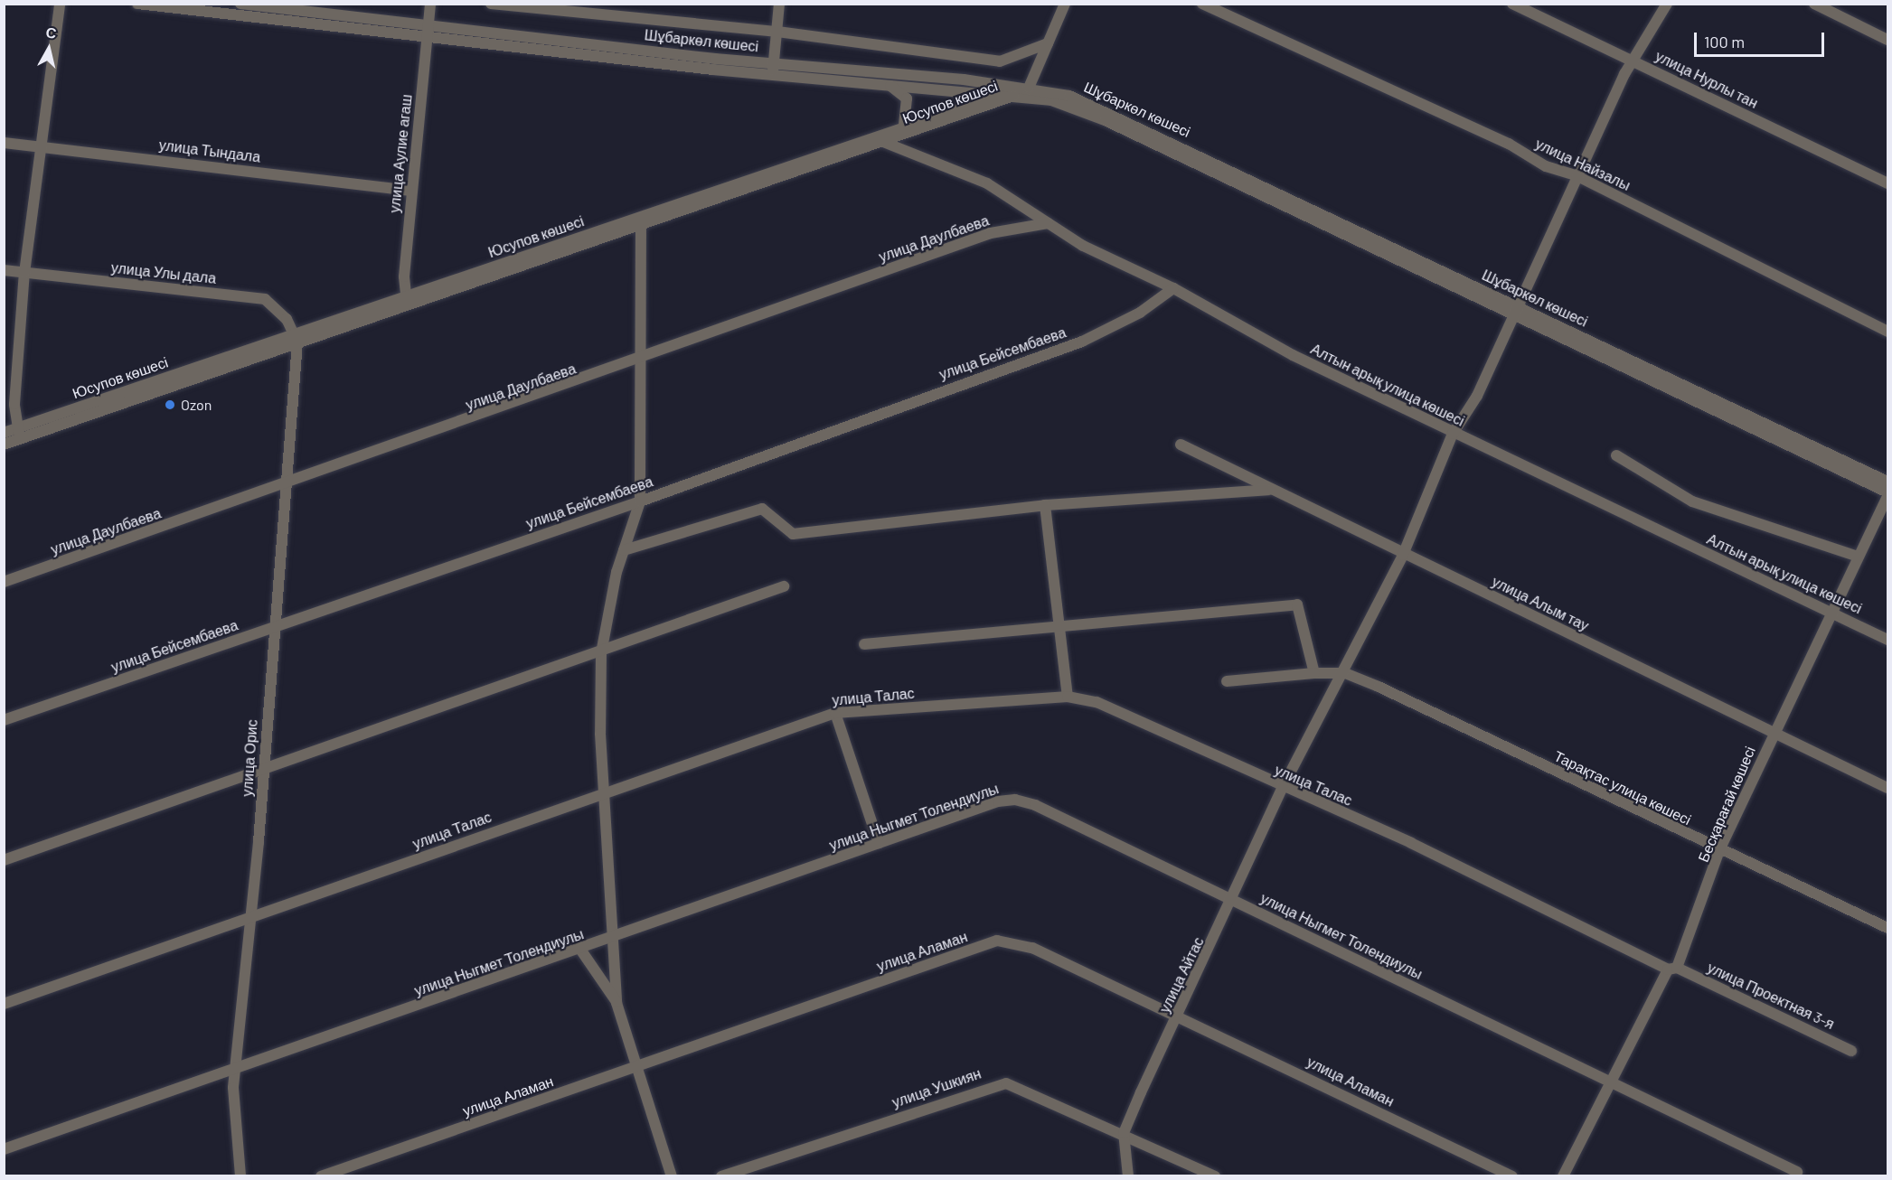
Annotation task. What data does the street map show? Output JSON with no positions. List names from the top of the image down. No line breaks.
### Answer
{"streets":{"street":["Шұбаркөл көшесі","улица Нурлы тан","Юсупов көшесі","улица Тындала","улица Аулие агаш","улица Найзалы","улица Даулбаева","улица Улы дала","улица Бейсембаева","Алтын арық улица көшесі","улица Алым тау","улица Талас","улица Орис","Тарақтас улица көшесі","Бесқарағай көшесі","улица Ныгмет Толендиулы","улица Аламан","улица Айтас","улица Проектная 3-я","улица Ушкиян"]},"crossings":[["Шұбаркөл көшесі","Юсупов көшесі"],["Шұбаркөл көшесі","улица Аулие агаш"],["Шұбаркөл көшесі","улица Айтас"],["улица Нурлы тан","улица Айтас"],["Юсупов көшесі","улица Аулие агаш"],["Юсупов көшесі","улица Улы дала"],["Юсупов көшесі","Алтын арық улица көшесі"],["Юсупов көшесі","улица Орис"],["улица Тындала","улица Аулие агаш"],["улица Найзалы","улица Айтас"],["улица Даулбаева","Алтын арық улица көшесі"],["улица Даулбаева","улица Орис"],["улица Улы дала","улица Орис"],["улица Бейсембаева","Алтын арық улица көшесі"],["улица Бейсембаева","улица Орис"],["Алтын арық улица көшесі","Бесқарағай көшесі"],["Алтын арық улица көшесі","улица Айтас"],["улица Алым тау","Бесқарағай көшесі"],["улица Алым тау","улица Айтас"],["улица Талас","улица Орис"],["улица Талас","Бесқарағай көшесі"],["улица Талас","улица Айтас"],["улица Талас","улица Проектная 3-я"],["улица Орис","улица Ныгмет Толендиулы"],["Тарақтас улица көшесі","Бесқарағай көшесі"],["Тарақтас улица көшесі","улица Айтас"],["Бесқарағай көшесі","улица Ныгмет Толендиулы"],["Бесқарағай көшесі","улица Проектная 3-я"],["улица Ныгмет Толендиулы","улица Айтас"],["улица Аламан","улица Айтас"],["улица Айтас","улица Ушкиян"]],"places":["Ozon"],"scale_bar":"100 m","north":"top"}
